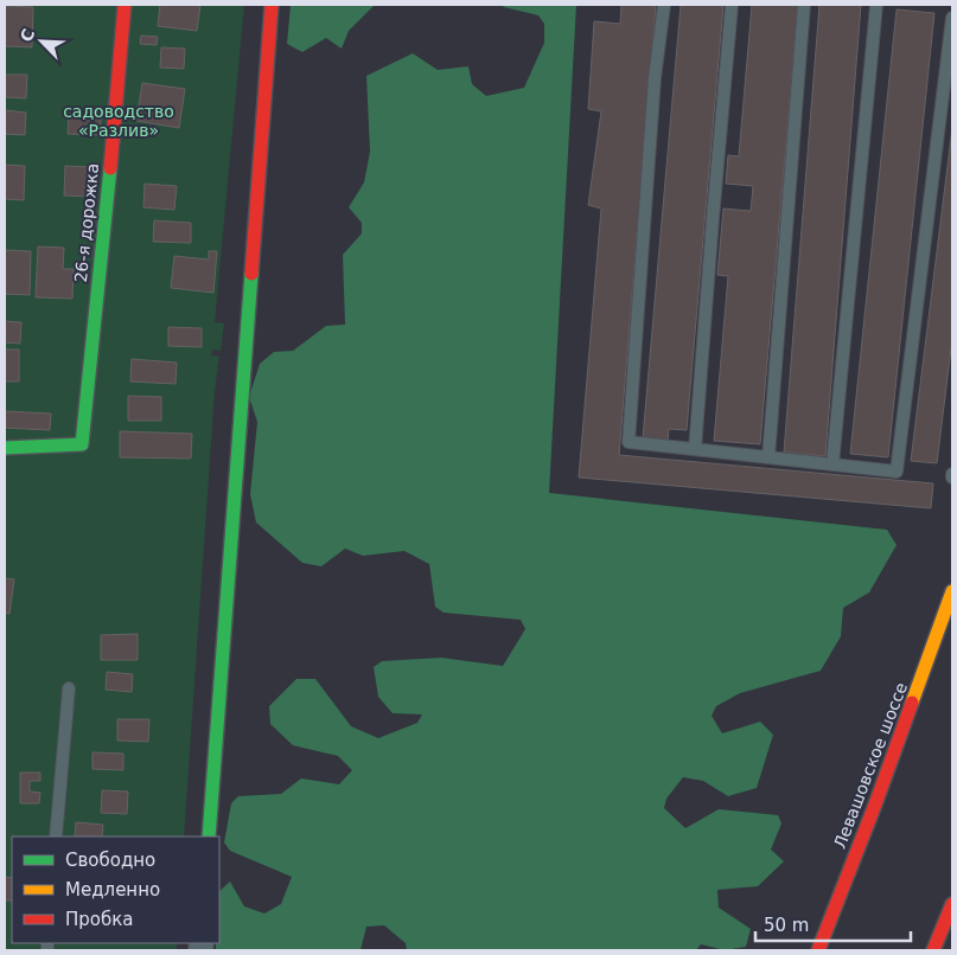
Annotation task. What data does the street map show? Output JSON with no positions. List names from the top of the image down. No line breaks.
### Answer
{"streets":{"main road":["26-я дорожка","Левашовское шоссе"]},"parks":["садоводство «Разлив»"],"legend":["Свободно","Медленно","Пробка"],"scale_bar":"50 m","north":"top left"}
